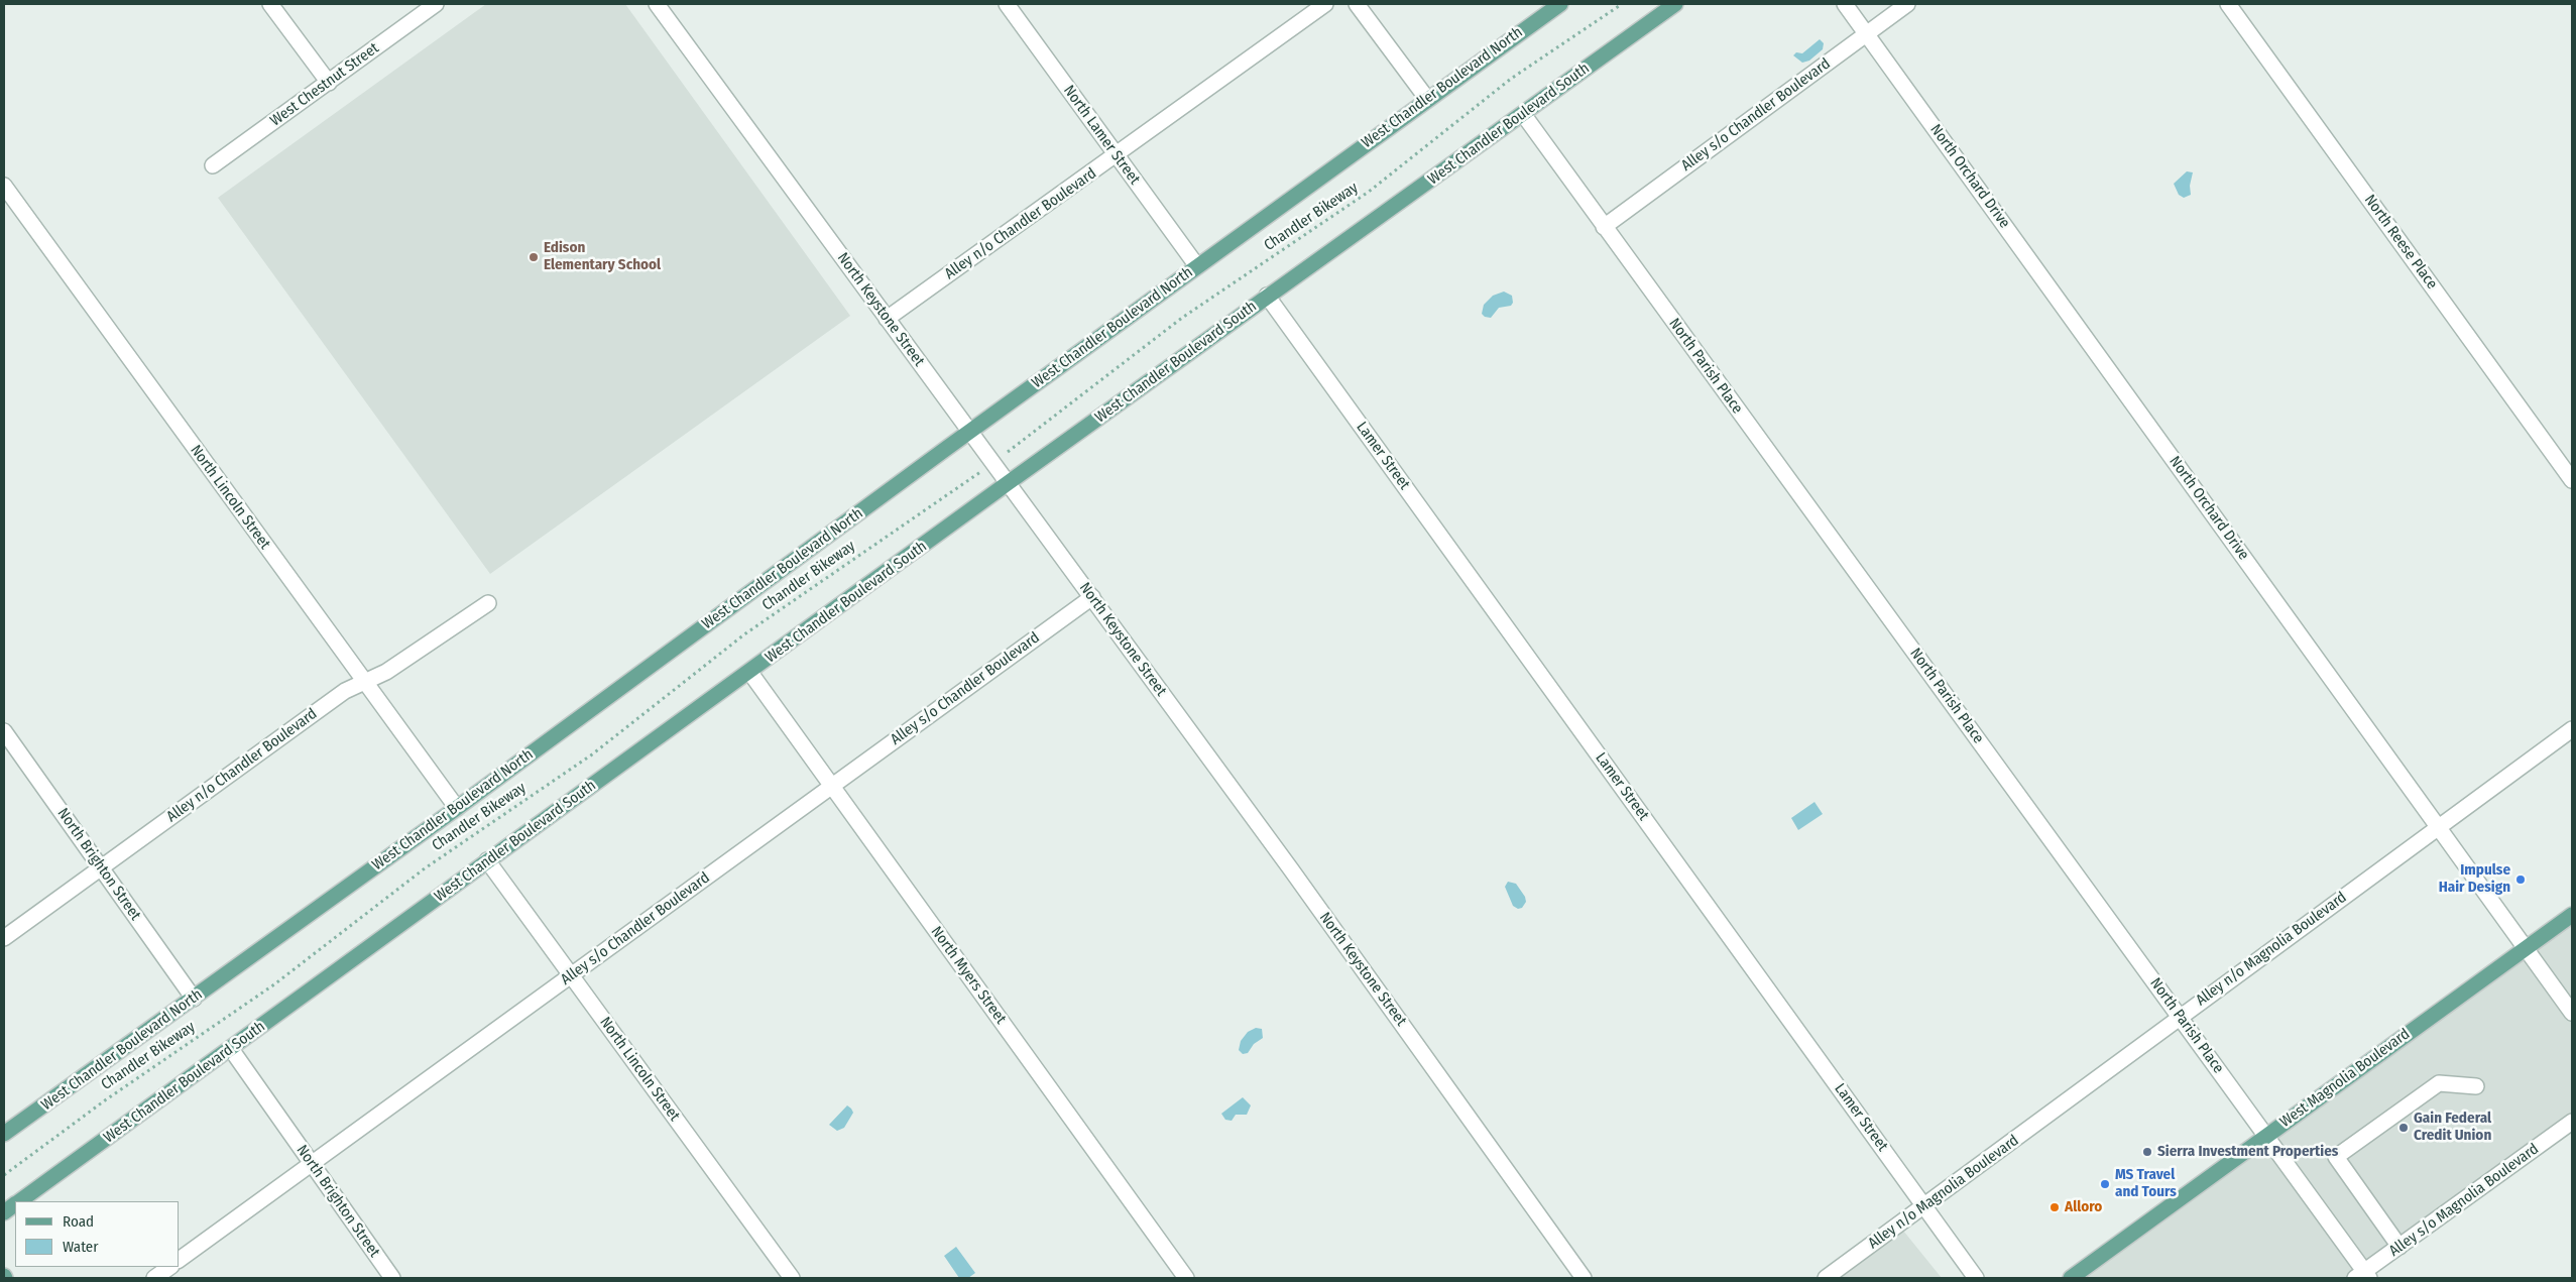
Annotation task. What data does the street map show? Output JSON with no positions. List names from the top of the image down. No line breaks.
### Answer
{"streets":{"main road":["West Chandler Boulevard North","West Chandler Boulevard South","West Magnolia Boulevard"],"street":["West Chestnut Street","Alley s/o Chandler Boulevard","North Lamer Street","North Orchard Drive","Alley n/o Chandler Boulevard","North Reese Place","North Keystone Street","North Parish Place","Lamer Street","North Lincoln Street","North Brighton Street","Alley n/o Magnolia Boulevard","North Myers Street","Alley s/o Magnolia Boulevard"],"path":["Chandler Bikeway"]},"crossings":[["West Chandler Boulevard North","North Lamer Street"],["West Chandler Boulevard North","North Keystone Street"],["West Chandler Boulevard North","North Lincoln Street"],["West Chandler Boulevard North","North Brighton Street"],["Alley s/o Chandler Boulevard","North Orchard Drive"],["Alley s/o Chandler Boulevard","North Keystone Street"],["Alley s/o Chandler Boulevard","North Parish Place"],["Alley s/o Chandler Boulevard","North Lincoln Street"],["Alley s/o Chandler Boulevard","North Brighton Street"],["Alley s/o Chandler Boulevard","North Myers Street"],["West Chandler Boulevard South","North Keystone Street"],["West Chandler Boulevard South","North Parish Place"],["West Chandler Boulevard South","Lamer Street"],["West Chandler Boulevard South","North Lincoln Street"],["West Chandler Boulevard South","North Brighton Street"],["West Chandler Boulevard South","North Myers Street"],["North Lamer Street","Alley n/o Chandler Boulevard"],["North Orchard Drive","Alley n/o Magnolia Boulevard"],["North Orchard Drive","West Magnolia Boulevard"],["Alley n/o Chandler Boulevard","North Keystone Street"],["Alley n/o Chandler Boulevard","North Lincoln Street"],["Alley n/o Chandler Boulevard","North Brighton Street"],["North Parish Place","Alley n/o Magnolia Boulevard"],["North Parish Place","West Magnolia Boulevard"],["North Parish Place","Alley s/o Magnolia Boulevard"],["Lamer Street","Alley n/o Magnolia Boulevard"]],"places":["Edison Elementary School","Impulse Hair Design","Gain Federal Credit Union","Sierra Investment Properties","MS Travel and Tours","Alloro"],"legend":["Road","Water"]}
